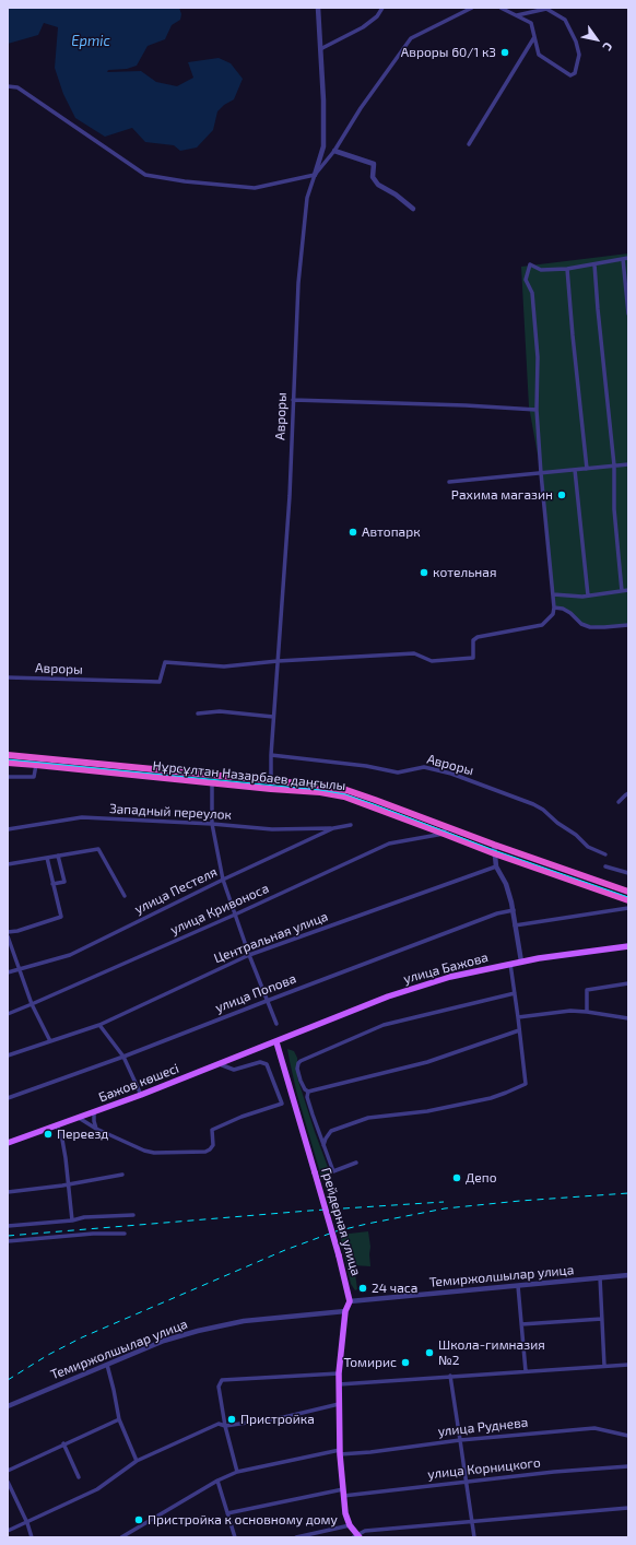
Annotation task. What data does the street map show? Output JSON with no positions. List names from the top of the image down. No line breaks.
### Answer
{"streets":{"highway":["Нұрсұлтан Назарбаев даңғылы"],"main road":["улица Бажова","Бажов көшесі","Грейдерная улица"],"street":["Авроры","Западный переулок","улица Пестеля","улица Кривоноса","Центральная улица","улица Попова","Темиржолшылар улица","улица Руднева","улица Корницкого"]},"crossings":[["Авроры","Нұрсұлтан Назарбаев даңғылы"],["Нұрсұлтан Назарбаев даңғылы","улица Кривоноса"],["Западный переулок","улица Пестеля"],["улица Бажова","Бажов көшесі"],["улица Бажова","Грейдерная улица"],["Бажов көшесі","Грейдерная улица"],["Грейдерная улица","Темиржолшылар улица"]],"water":["Ертіс"],"places":["Авроры 60/1 к3","Рахима магазин","Автопарк","котельная","Переезд","Депо","24 часа","Школа-гимназия №2","Томирис","Пристройка","Пристройка к основному дому"],"north":"bottom right"}
